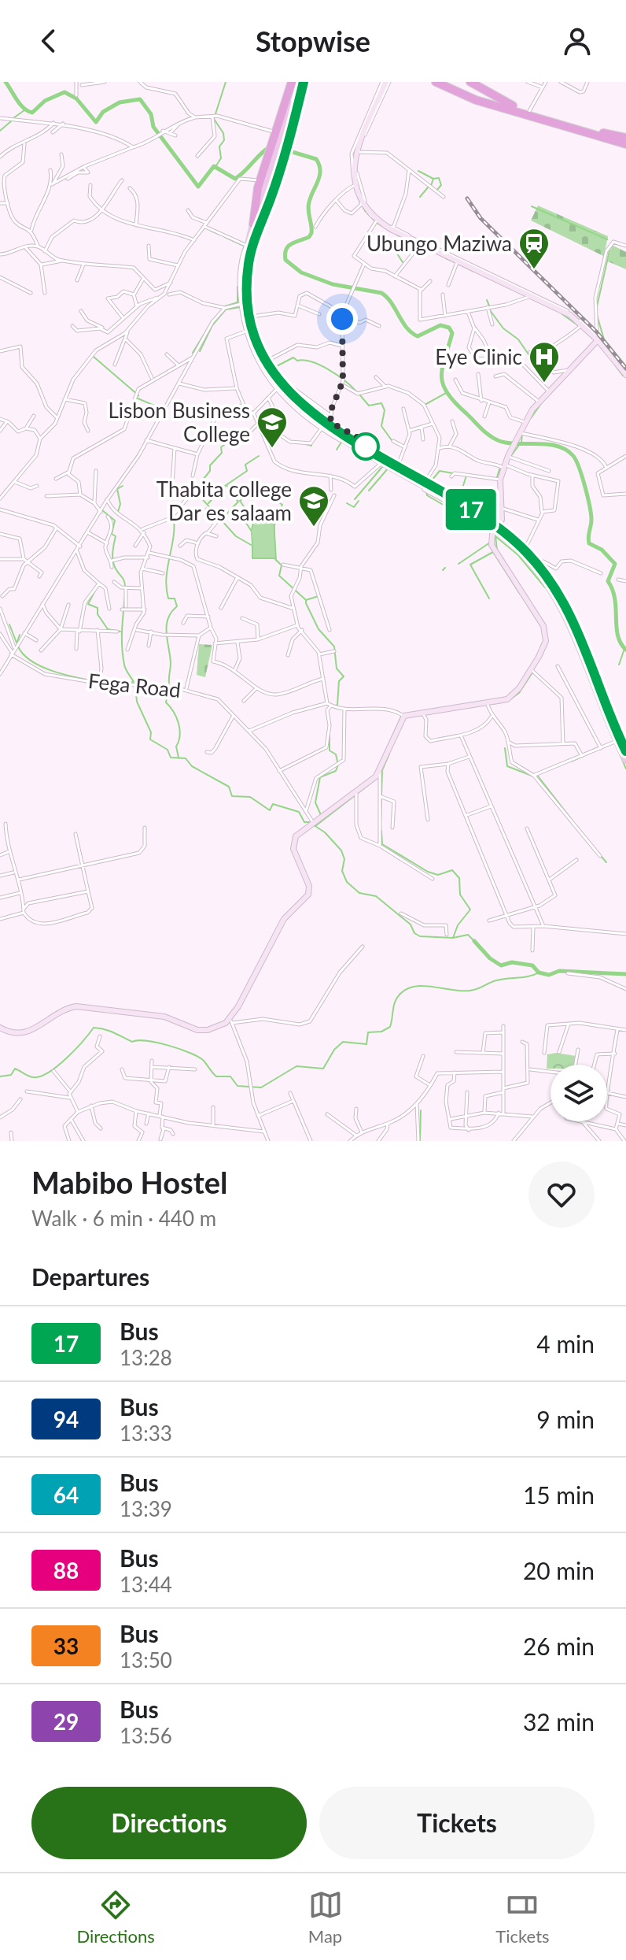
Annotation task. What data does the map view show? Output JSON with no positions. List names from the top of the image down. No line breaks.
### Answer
{"streets":{"street":["Fega Road"]},"places":{"station":["Ubungo Maziwa"],"hospital":["Eye Clinic"],"school or university":["Lisbon Business College","Thabita college Dar es salaam"]},"lines":["bus line 17"],"page":{"header":"Stopwise","on_map":"17","heading":[["Mabibo Hostel","Walk · 6 min · 440 m"],"Departures"],"list":[{"mark":"17","name":"Bus","note":"13:28","value":"4 min"},{"mark":"94","name":"Bus","note":"13:33","value":"9 min"},{"mark":"64","name":"Bus","note":"13:39","value":"15 min"},{"mark":"88","name":"Bus","note":"13:44","value":"20 min"},{"mark":"33","name":"Bus","note":"13:50","value":"26 min"},{"mark":"29","name":"Bus","note":"13:56","value":"32 min"}],"buttons":["Directions","Tickets"],"tabs":["Directions","Map","Tickets"]}}
